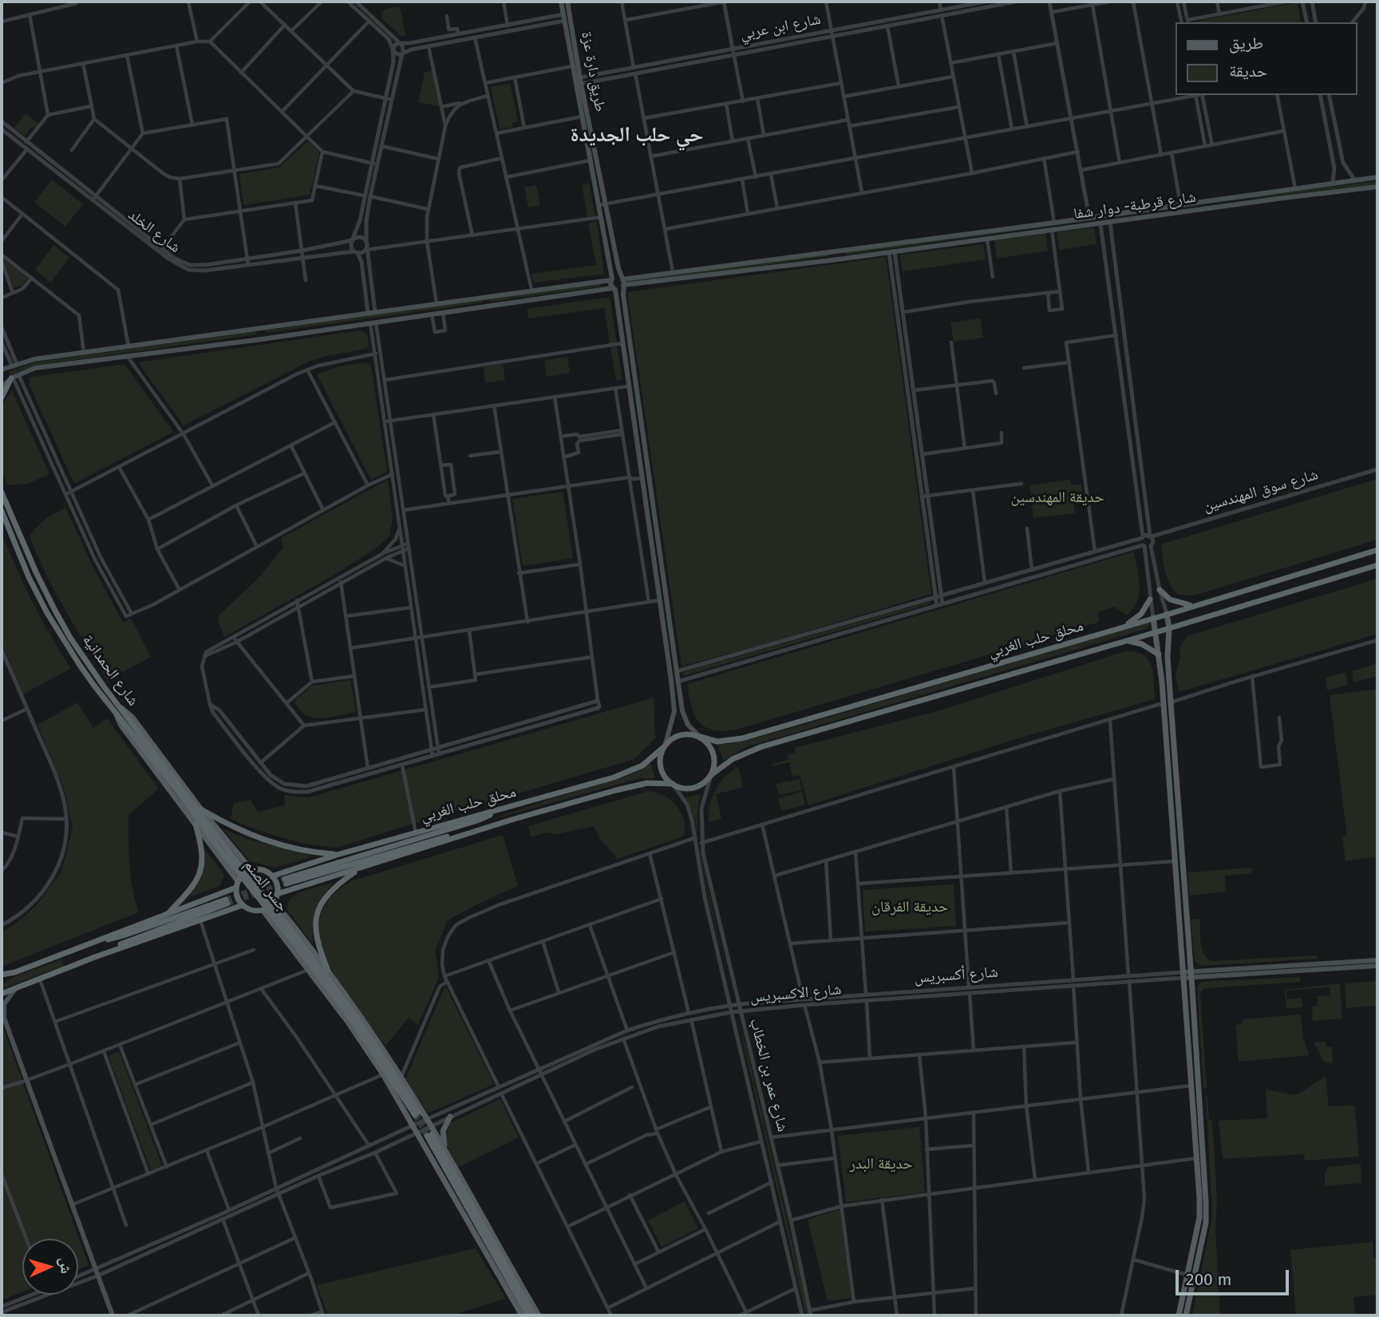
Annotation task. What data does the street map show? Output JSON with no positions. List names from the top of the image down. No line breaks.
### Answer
{"streets":{"highway":["محلق حلب الغربي","شارع الحمدانية","جسر الصنم"],"main road":["طريق دارة عزة","شارع قرطبة- دوار شفا"],"street":["شارع ابن عربي","شارع الخلد","شارع سوق المهندسين","شارع أكسبريس","شارع الاكسبريس","شارع عمر بن الخطاب"]},"crossings":[["شارع ابن عربي","طريق دارة عزة"],["طريق دارة عزة","شارع قرطبة- دوار شفا"],["طريق دارة عزة","شارع سوق المهندسين"],["طريق دارة عزة","محلق حلب الغربي"],["طريق دارة عزة","شارع عمر بن الخطاب"],["محلق حلب الغربي","شارع عمر بن الخطاب"],["شارع الحمدانية","جسر الصنم"],["شارع أكسبريس","شارع الاكسبريس"],["شارع أكسبريس","شارع عمر بن الخطاب"],["شارع الاكسبريس","شارع عمر بن الخطاب"]],"districts":["حي حلب الجديدة"],"parks":["حديقة المهندسين","حديقة الفرقان","حديقة البدر"],"legend":["طريق","حديقة"],"scale_bar":"200 m","north":"right"}
